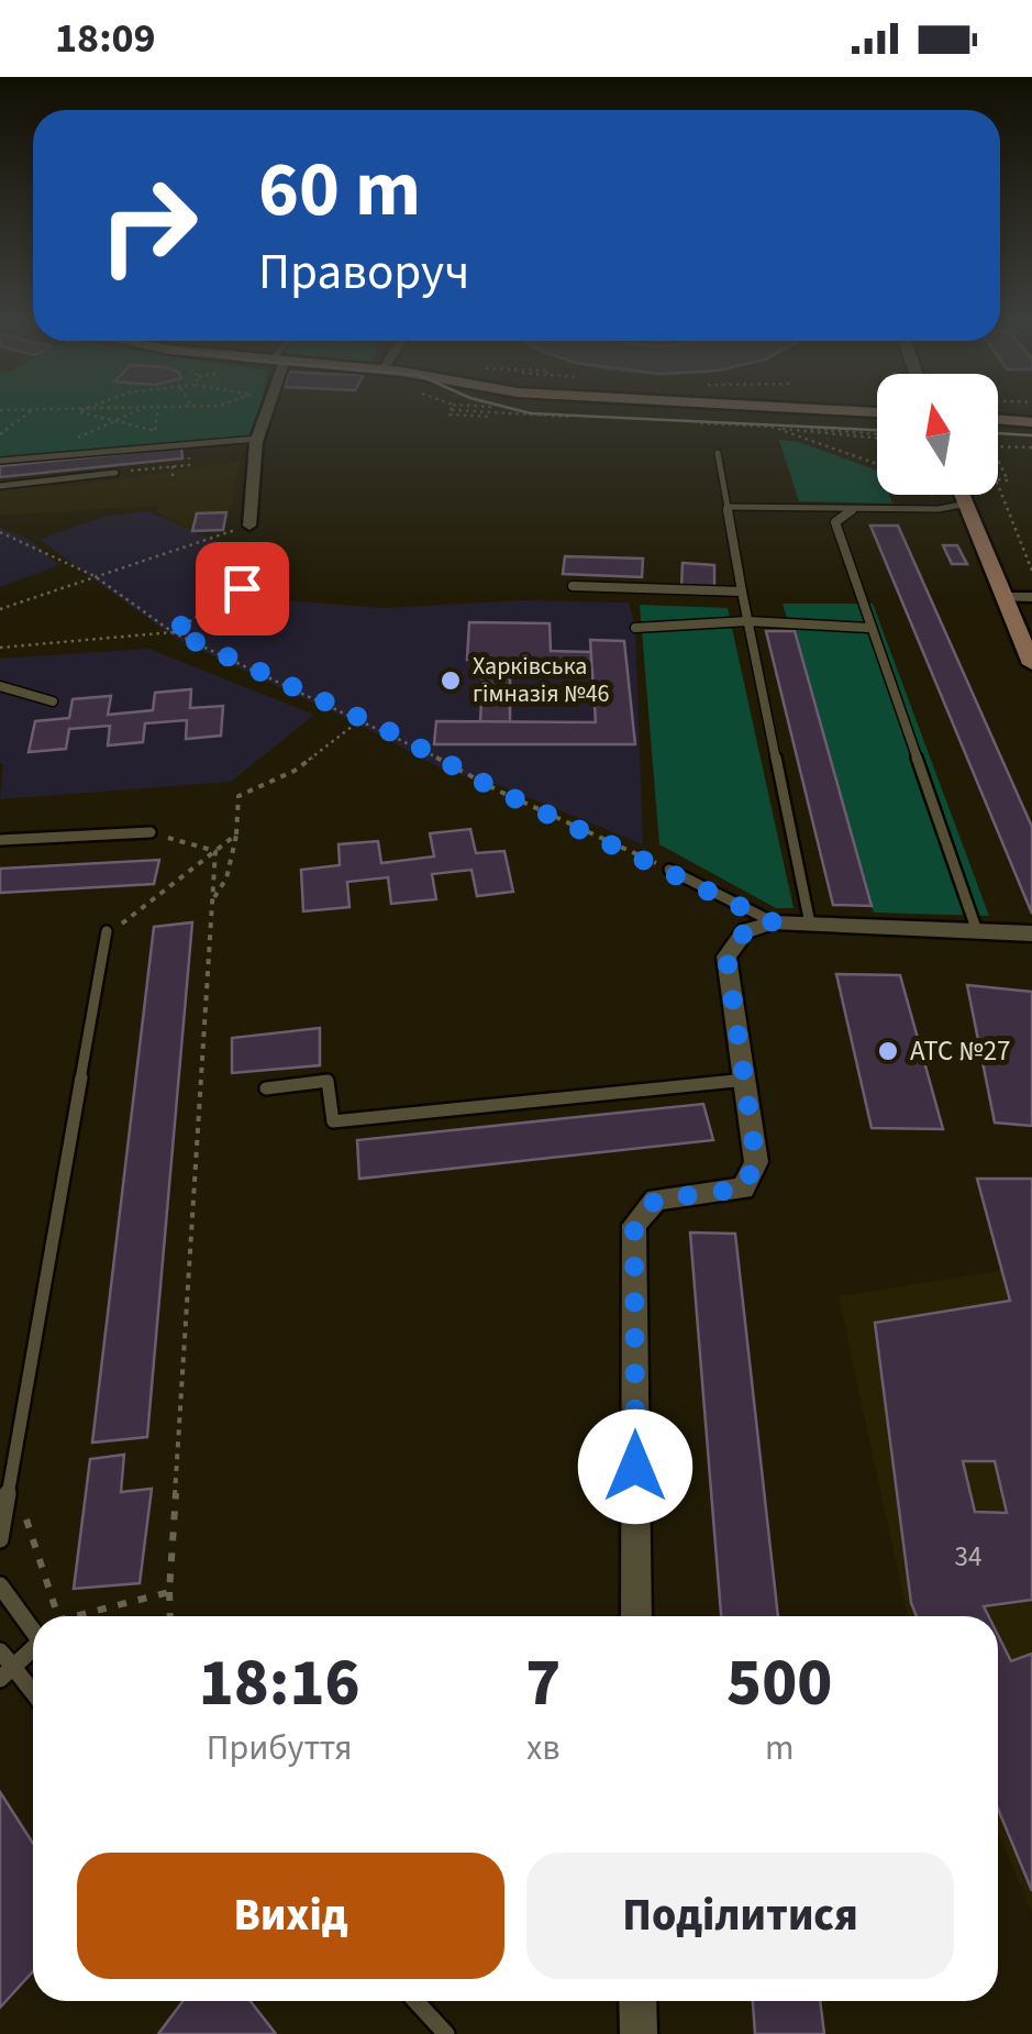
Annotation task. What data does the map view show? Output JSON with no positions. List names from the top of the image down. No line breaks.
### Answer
{"places":["Харківська гімназія №46","АТС №27"],"house_numbers":["34"],"north":"top","page":{"status":"18:09","turn":["60 m","Праворуч"],"eta":["18:16","Прибуття","7","хв","500","m"],"buttons":["Вихід","Поділитися"]}}
